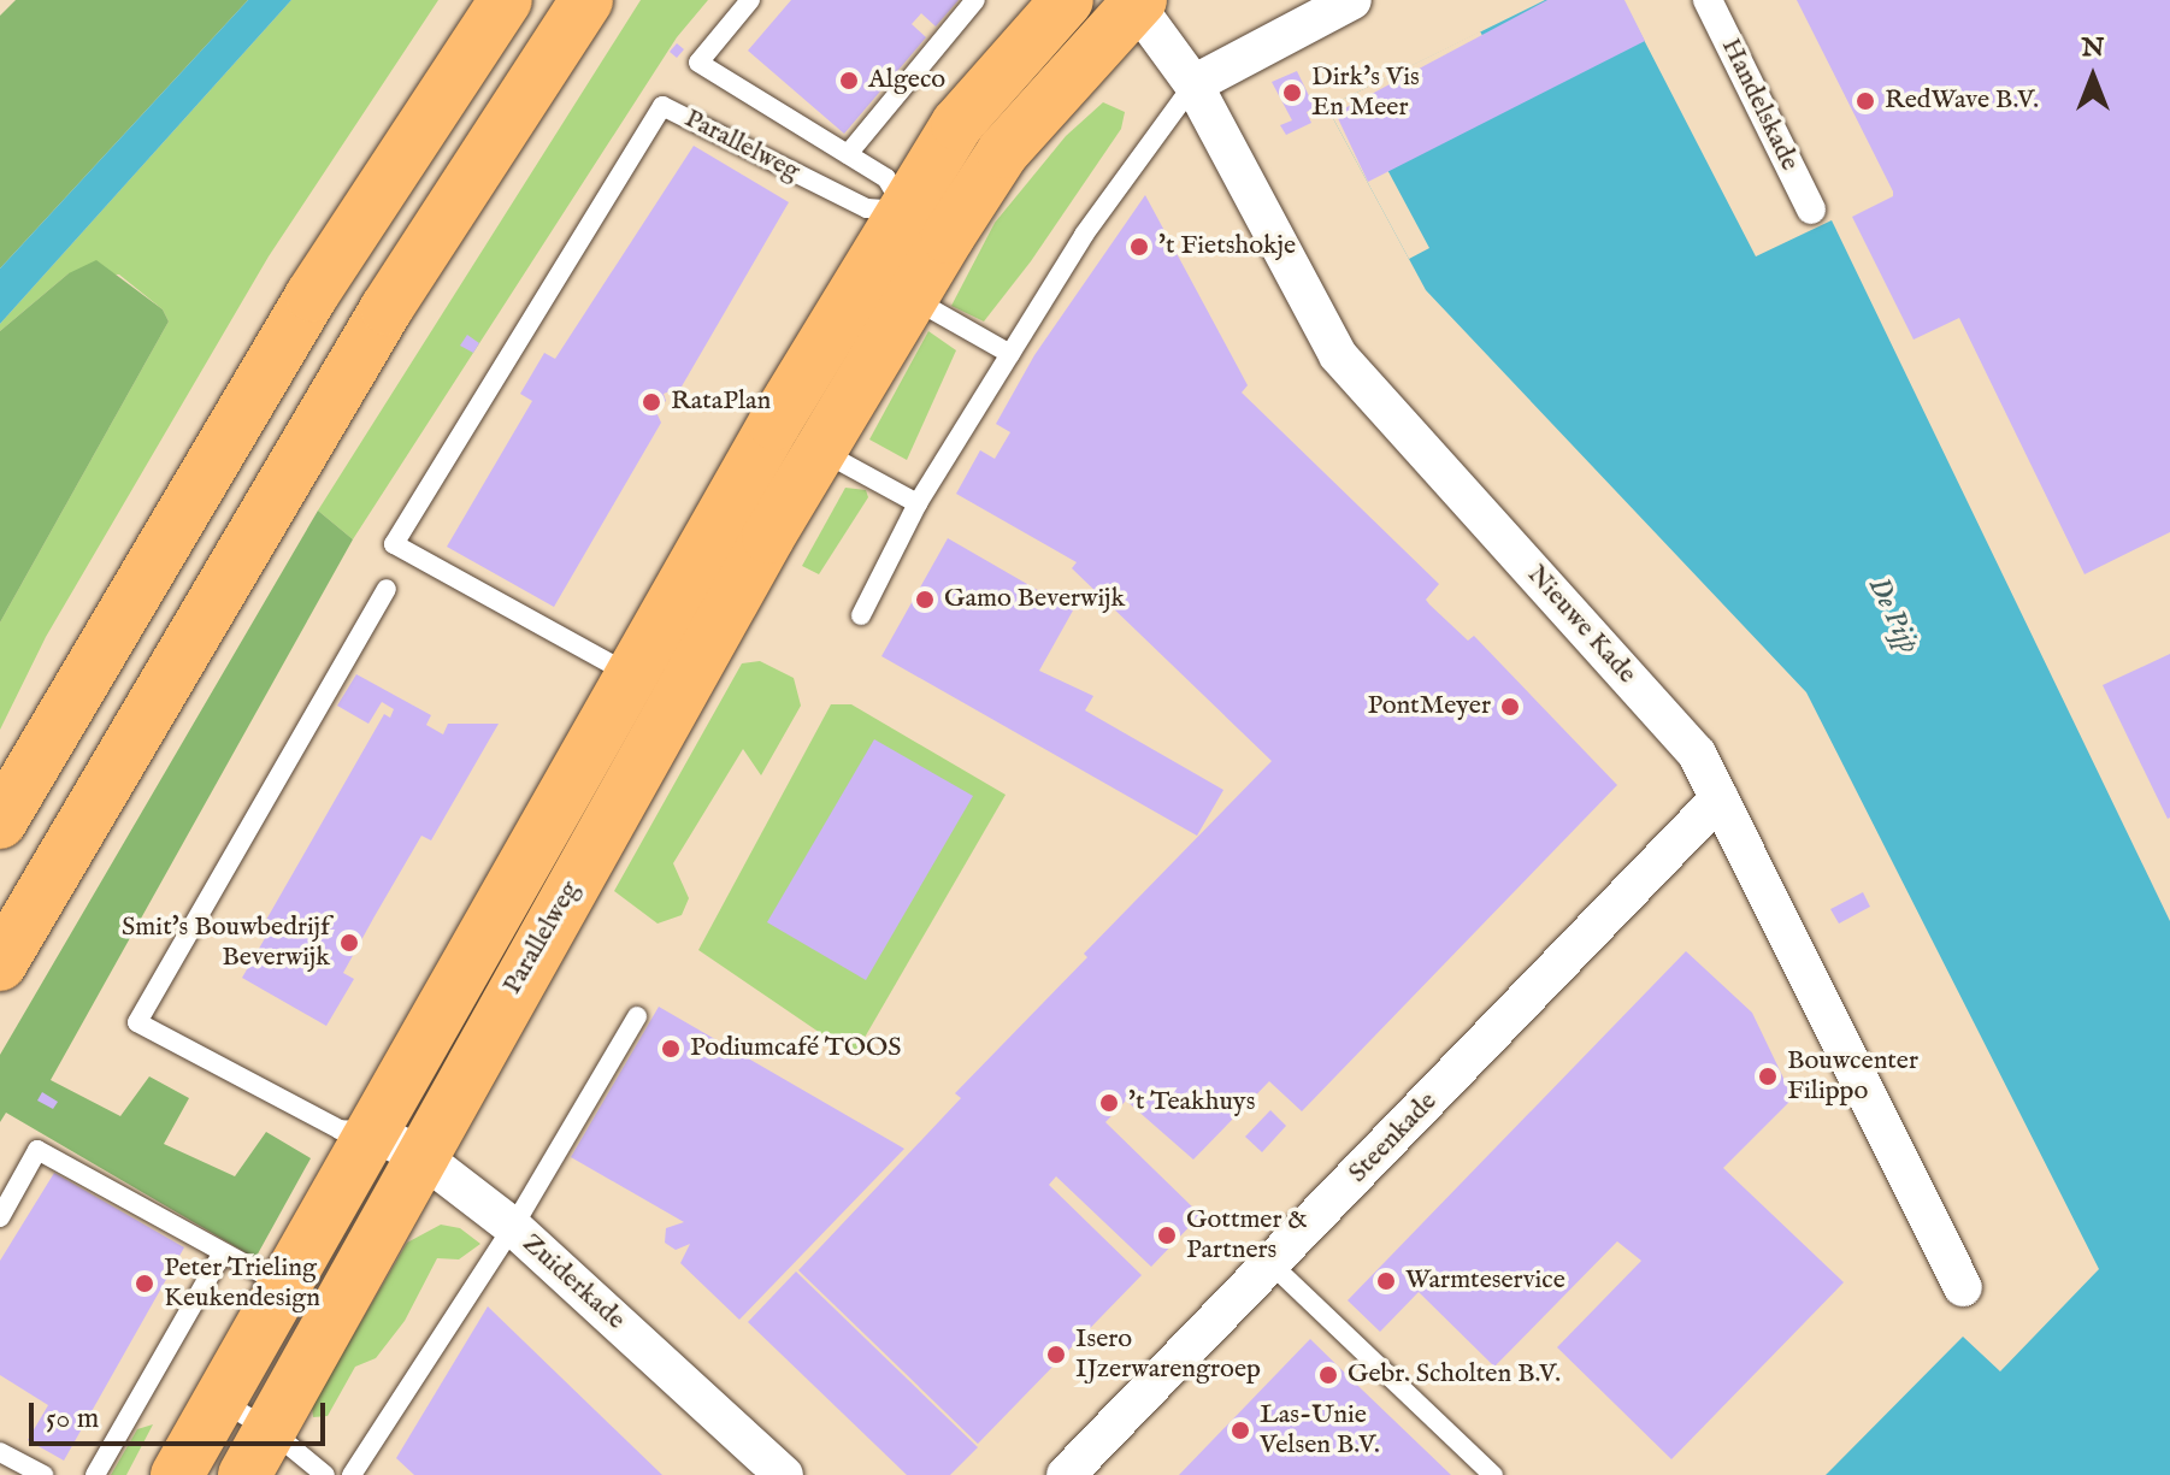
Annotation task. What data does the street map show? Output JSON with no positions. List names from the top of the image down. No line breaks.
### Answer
{"streets":{"main road":["Parallelweg"],"street":["Handelskade","Nieuwe Kade","Steenkade","Zuiderkade"]},"crossings":[["Parallelweg","Nieuwe Kade"],["Parallelweg","Zuiderkade"],["Nieuwe Kade","Steenkade"]],"water":["De Pijp"],"places":["Algeco","Dirk's Vis En Meer","RedWave B.V.","'t Fietshokje","RataPlan","Gamo Beverwijk","PontMeyer","Smit's Bouwbedrijf Beverwijk","Podiumcafé TOOS","Bouwcenter Filippo","'t Teakhuys","Gottmer & Partners","Warmteservice","Peter Trieling Keukendesign","Isero IJzerwarengroep","Gebr. Scholten B.V.","Las-Unie Velsen B.V."],"scale_bar":"50 m","north":"top"}
